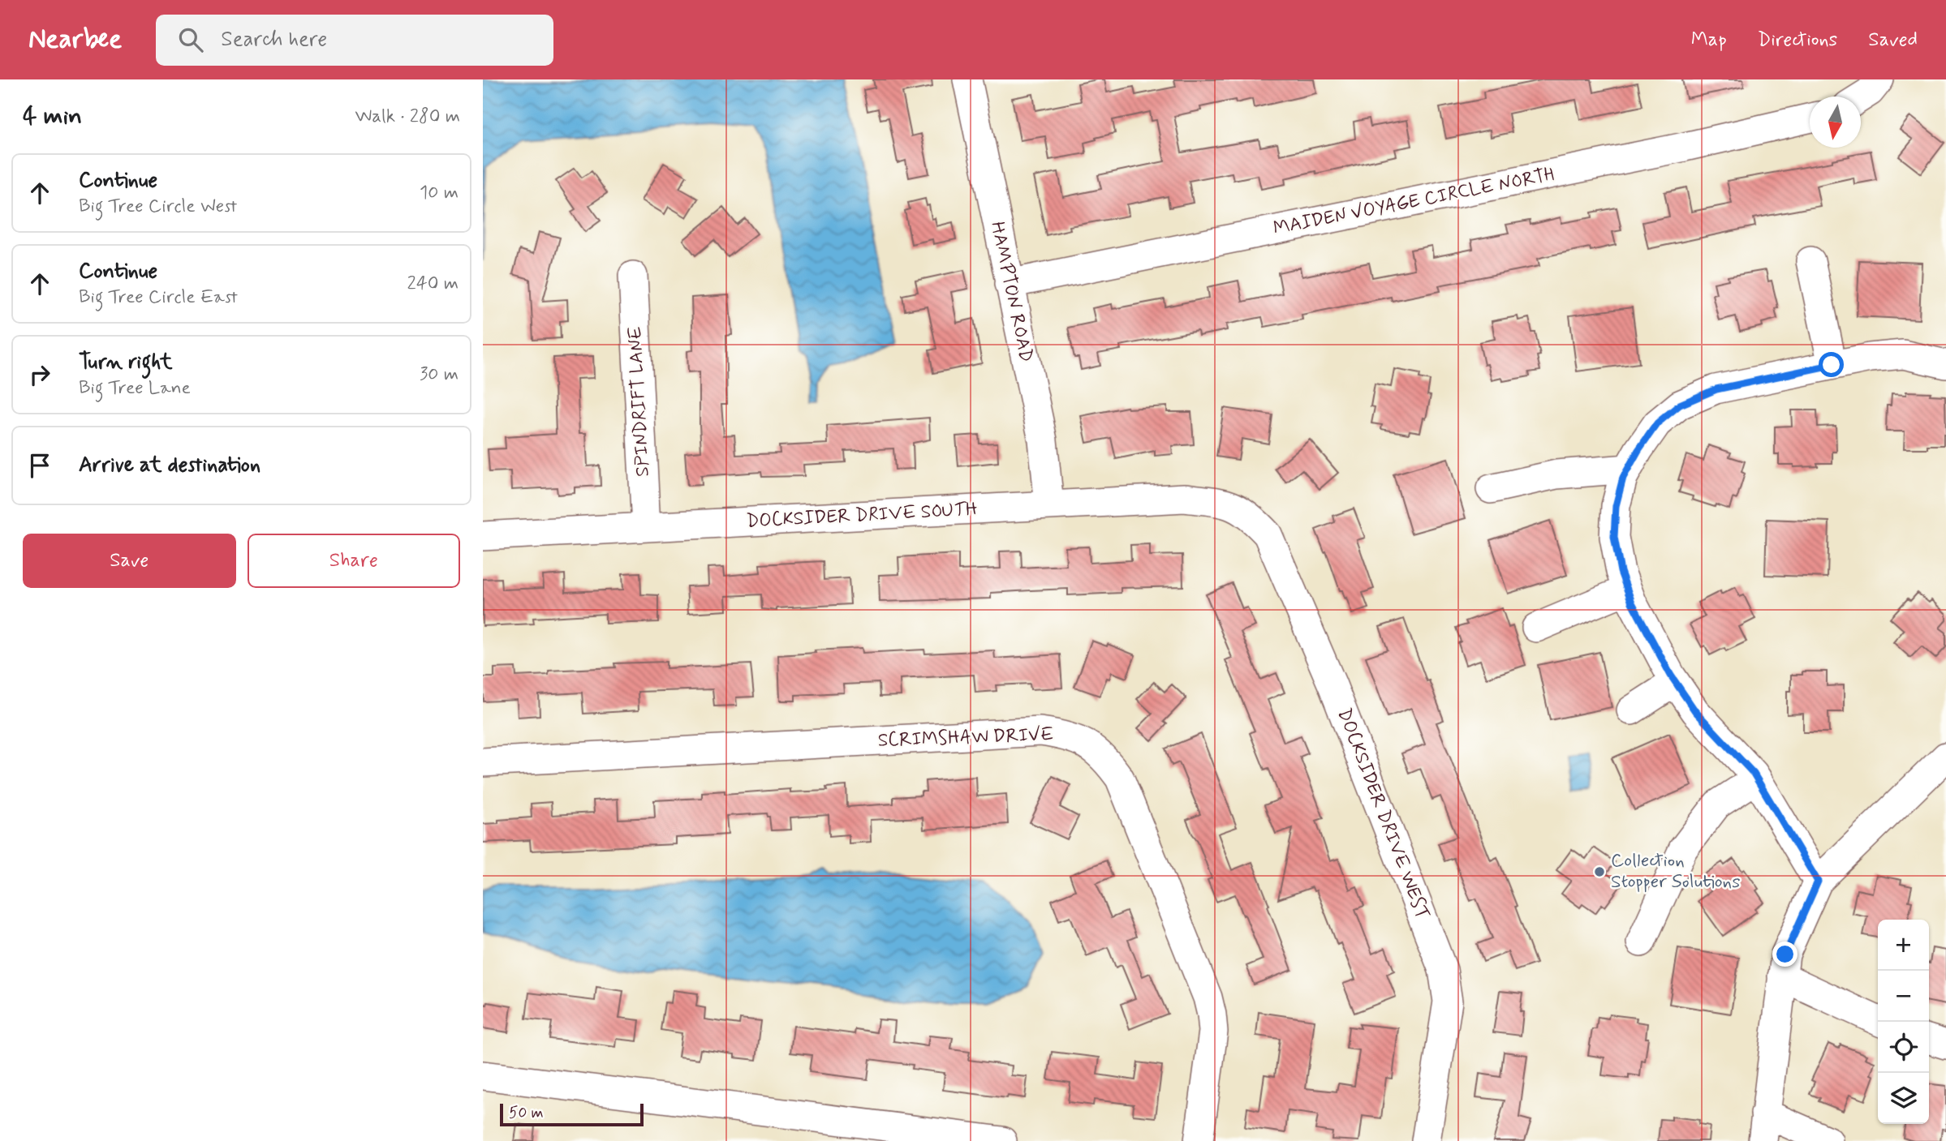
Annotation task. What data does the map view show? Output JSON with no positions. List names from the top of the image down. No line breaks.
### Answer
{"streets":{"street":["MAIDEN VOYAGE CIRCLE NORTH","HAMPTON ROAD","SPINDRIFT LANE","DOCKSIDER DRIVE SOUTH","SCRIMSHAW DRIVE","DOCKSIDER DRIVE WEST"]},"crossings":[["MAIDEN VOYAGE CIRCLE NORTH","HAMPTON ROAD"],["HAMPTON ROAD","DOCKSIDER DRIVE SOUTH"],["SPINDRIFT LANE","DOCKSIDER DRIVE SOUTH"],["DOCKSIDER DRIVE SOUTH","DOCKSIDER DRIVE WEST"]],"places":["Collection Stopper Solutions"],"scale_bar":"50 m","north":"bottom","page":{"header":"Nearbee","search":"Search here","nav":["Map","Directions","Saved"],"heading":["4 min","Walk · 280 m"],"list":[["Continue","Big Tree Circle West","10 m"],["Continue","Big Tree Circle East","240 m"],["Turn right","Big Tree Lane","30 m"],"Arrive at destination"],"buttons":["Save","Share"],"map_buttons":["+","−"],"scale":"50 m"}}
